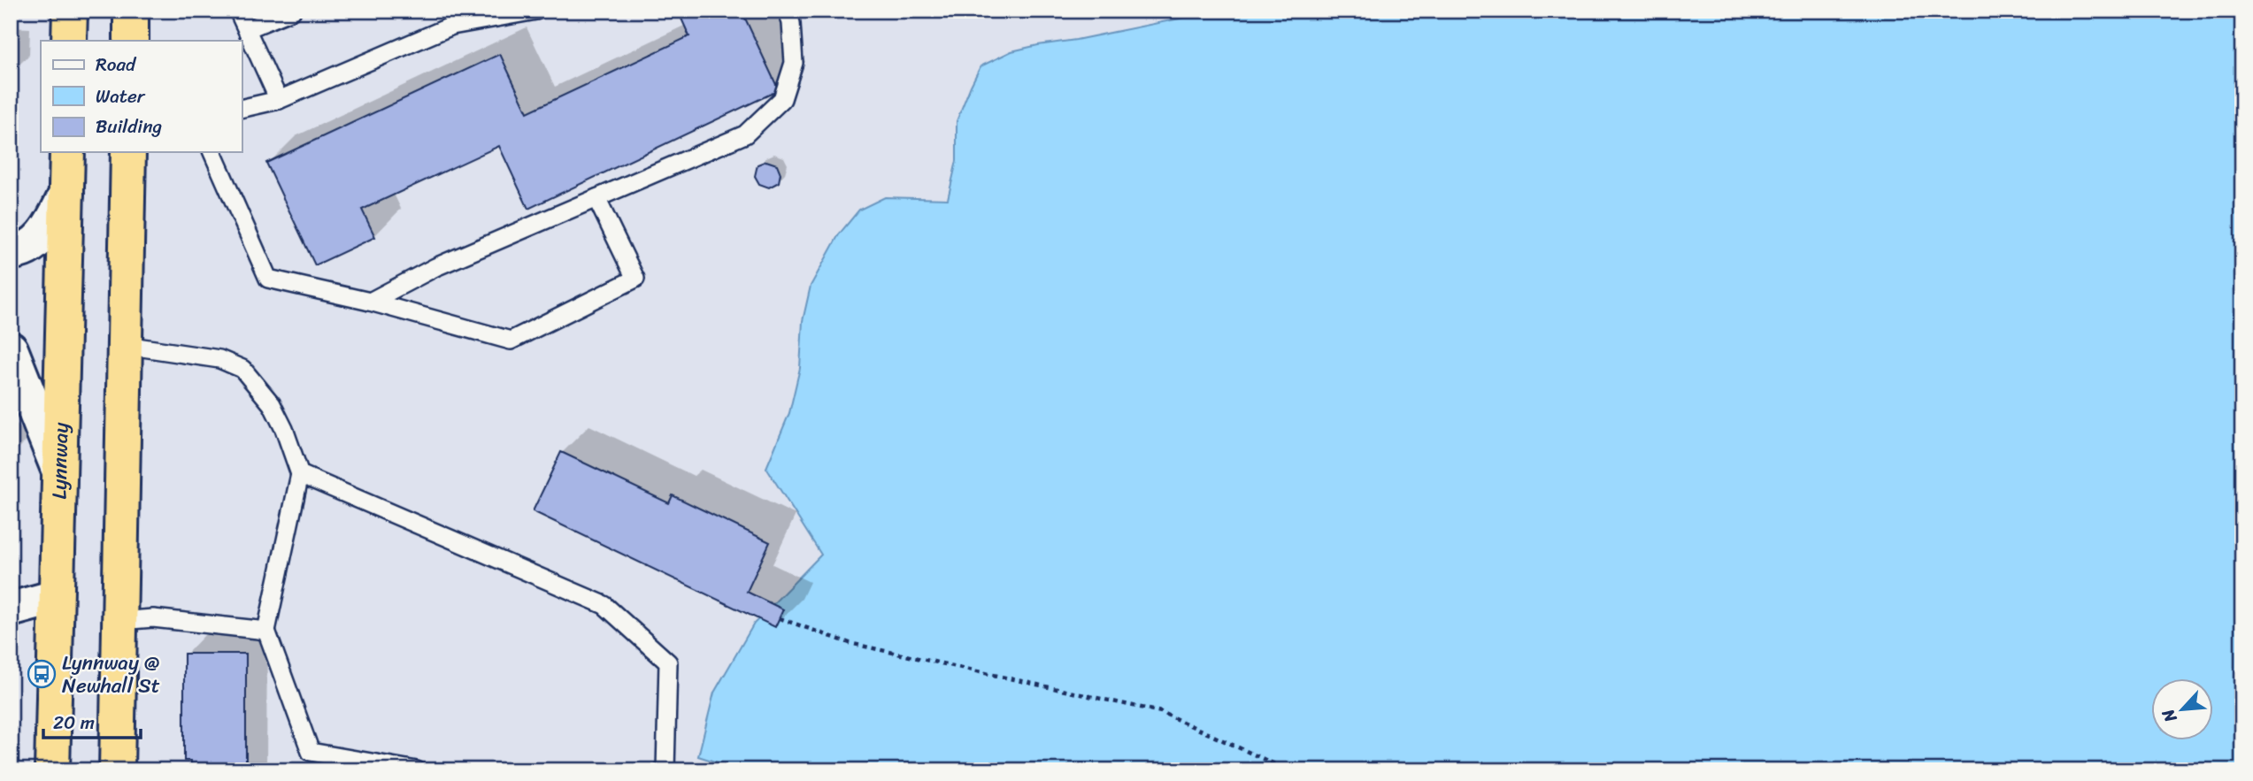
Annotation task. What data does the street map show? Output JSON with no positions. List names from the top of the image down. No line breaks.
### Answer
{"streets":{"highway":["Lynnway"]},"places":{"bus stop":["Lynnway @ Newhall St"]},"legend":["Road","Water","Building"],"scale_bar":"20 m","north":"bottom left"}
